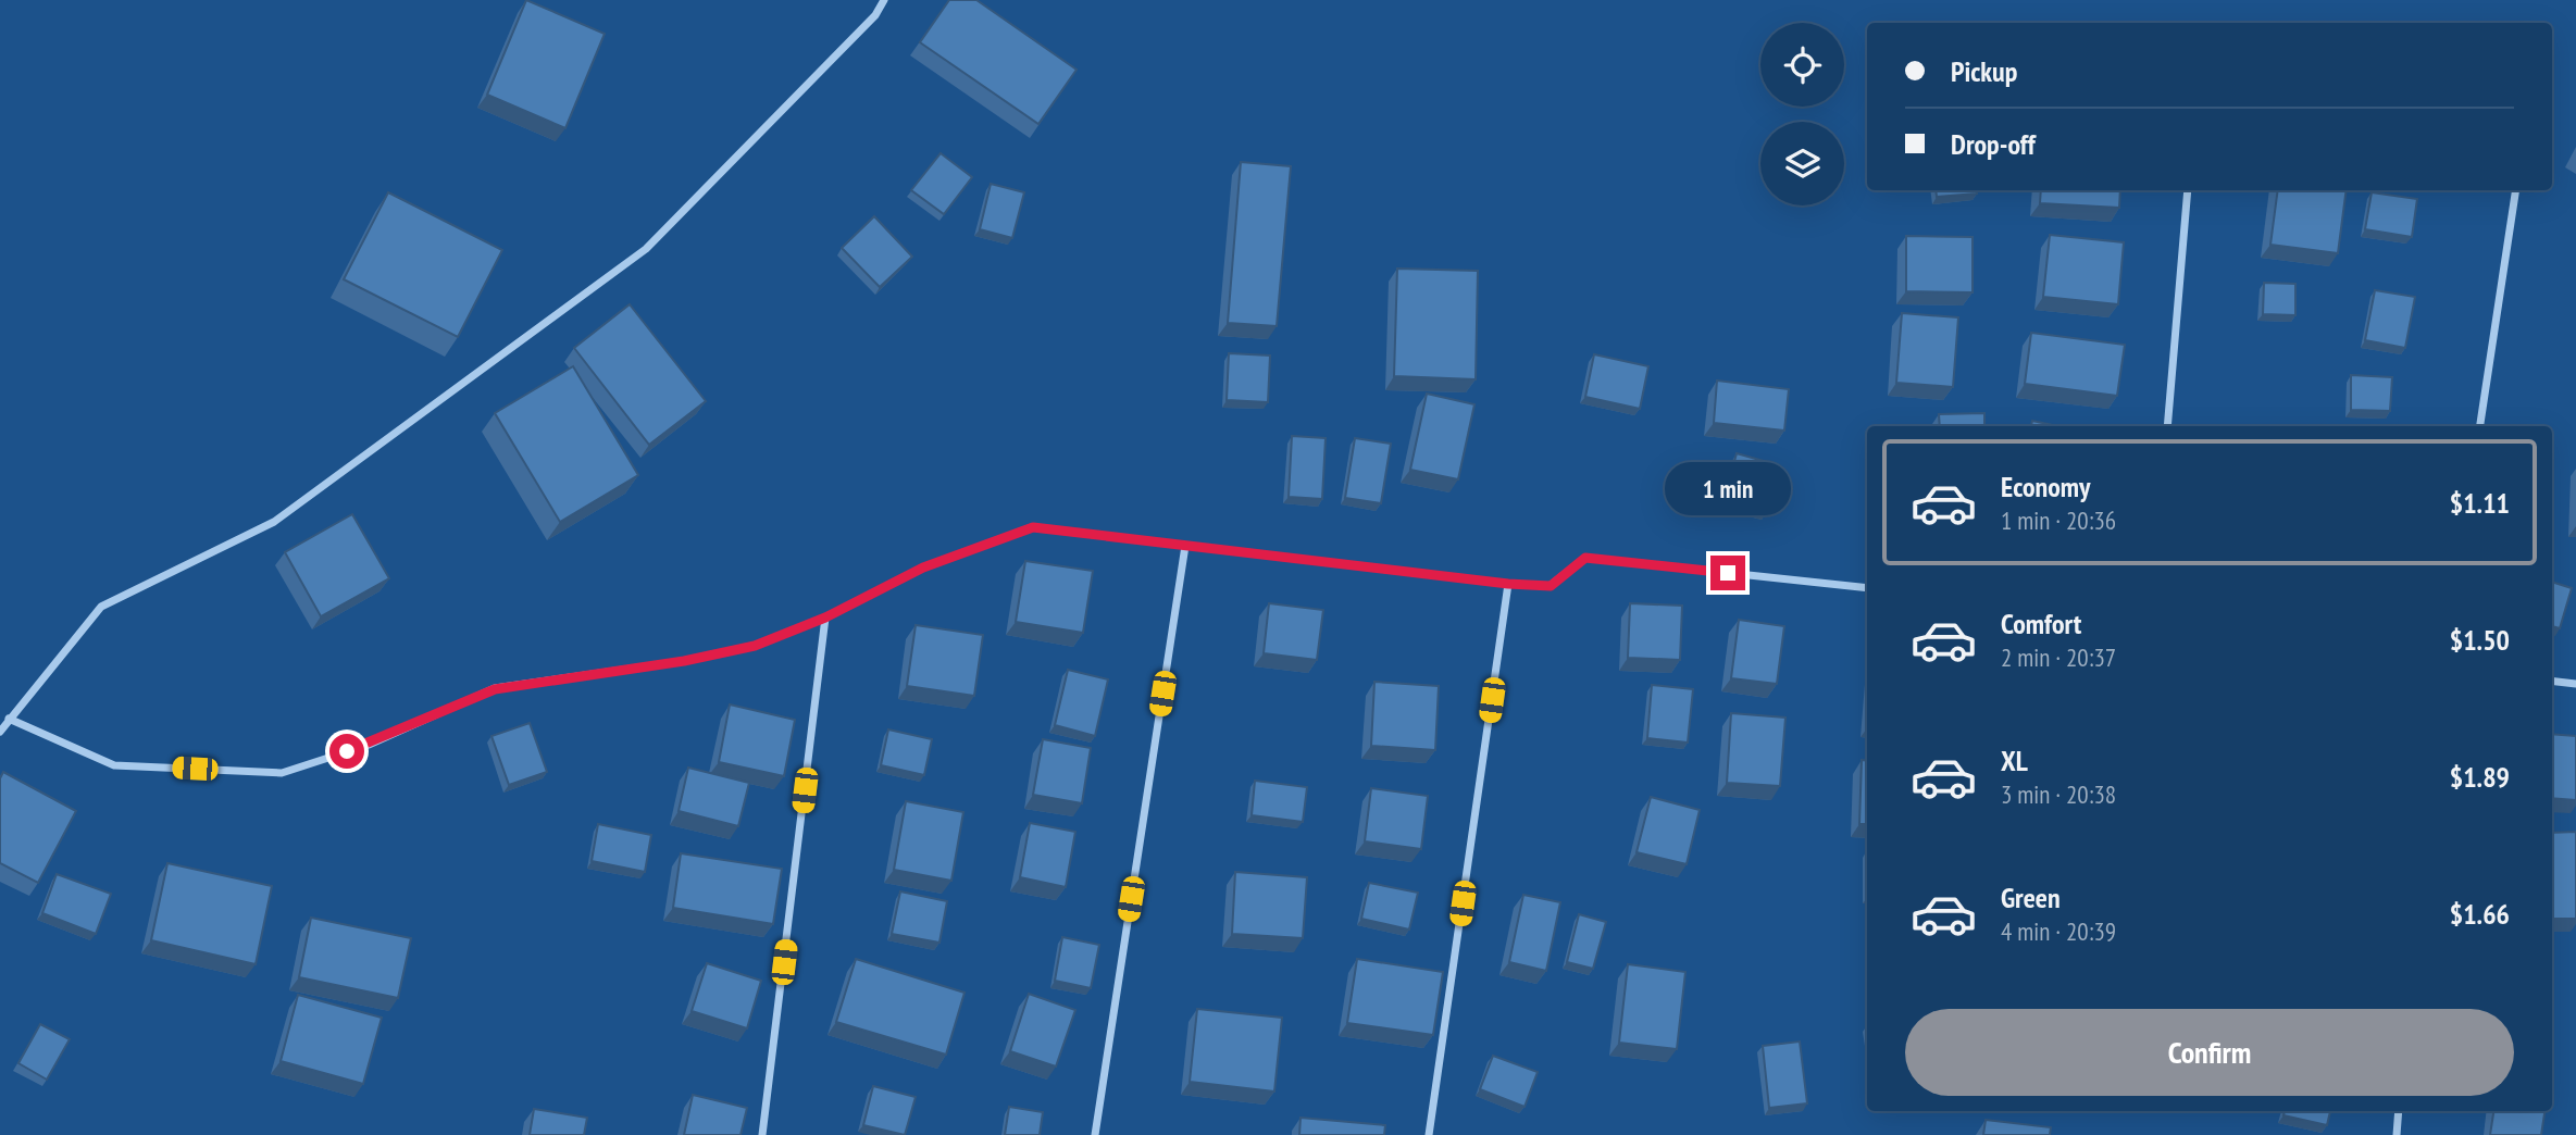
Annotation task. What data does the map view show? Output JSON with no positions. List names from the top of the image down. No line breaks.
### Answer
{"page":{"banner":["Pickup","Drop-off"],"list":[{"name":"Economy","note":"1 min · 20:36","value":"$1.11"},{"name":"Comfort","note":"2 min · 20:37","value":"$1.50"},{"name":"XL","note":"3 min · 20:38","value":"$1.89"},{"name":"Green","note":"4 min · 20:39","value":"$1.66"}],"bubble":"1 min","buttons":"Confirm"}}
